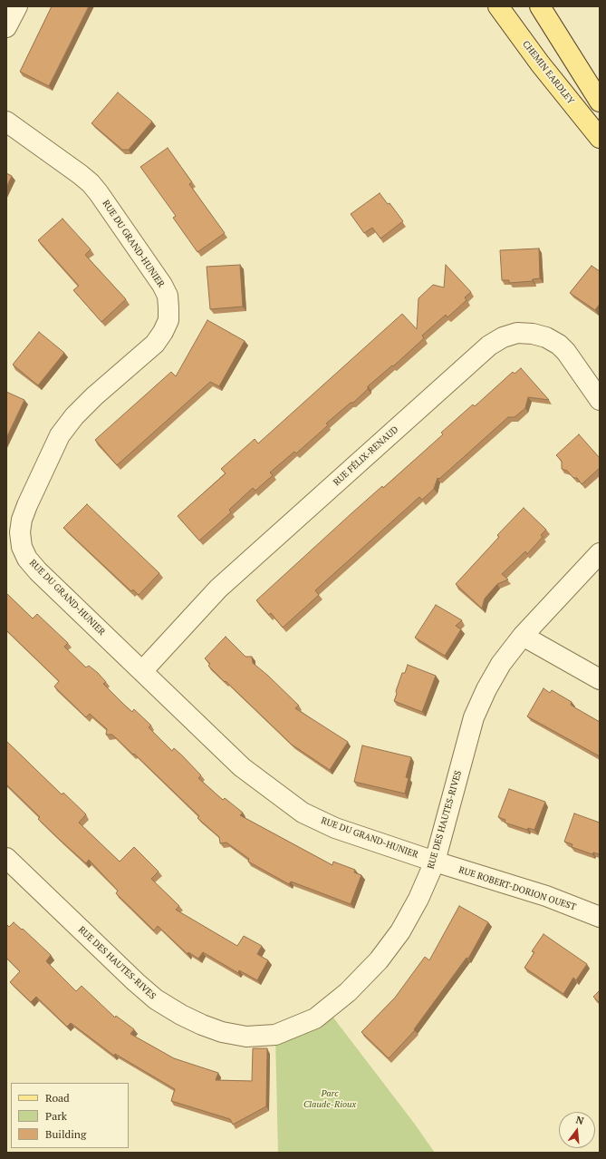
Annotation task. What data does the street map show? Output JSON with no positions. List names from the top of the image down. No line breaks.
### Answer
{"streets":{"main road":["CHEMIN EARDLEY"],"street":["RUE DU GRAND-HUNIER","RUE FÉLIX-RENAUD","RUE DES HAUTES-RIVES","RUE ROBERT-DORION OUEST"]},"crossings":[["RUE DU GRAND-HUNIER","RUE FÉLIX-RENAUD"],["RUE DU GRAND-HUNIER","RUE DES HAUTES-RIVES"],["RUE DU GRAND-HUNIER","RUE ROBERT-DORION OUEST"],["RUE DES HAUTES-RIVES","RUE ROBERT-DORION OUEST"]],"parks":["Parc Claude-Rioux"],"legend":["Road","Park","Building"],"north":"top"}
